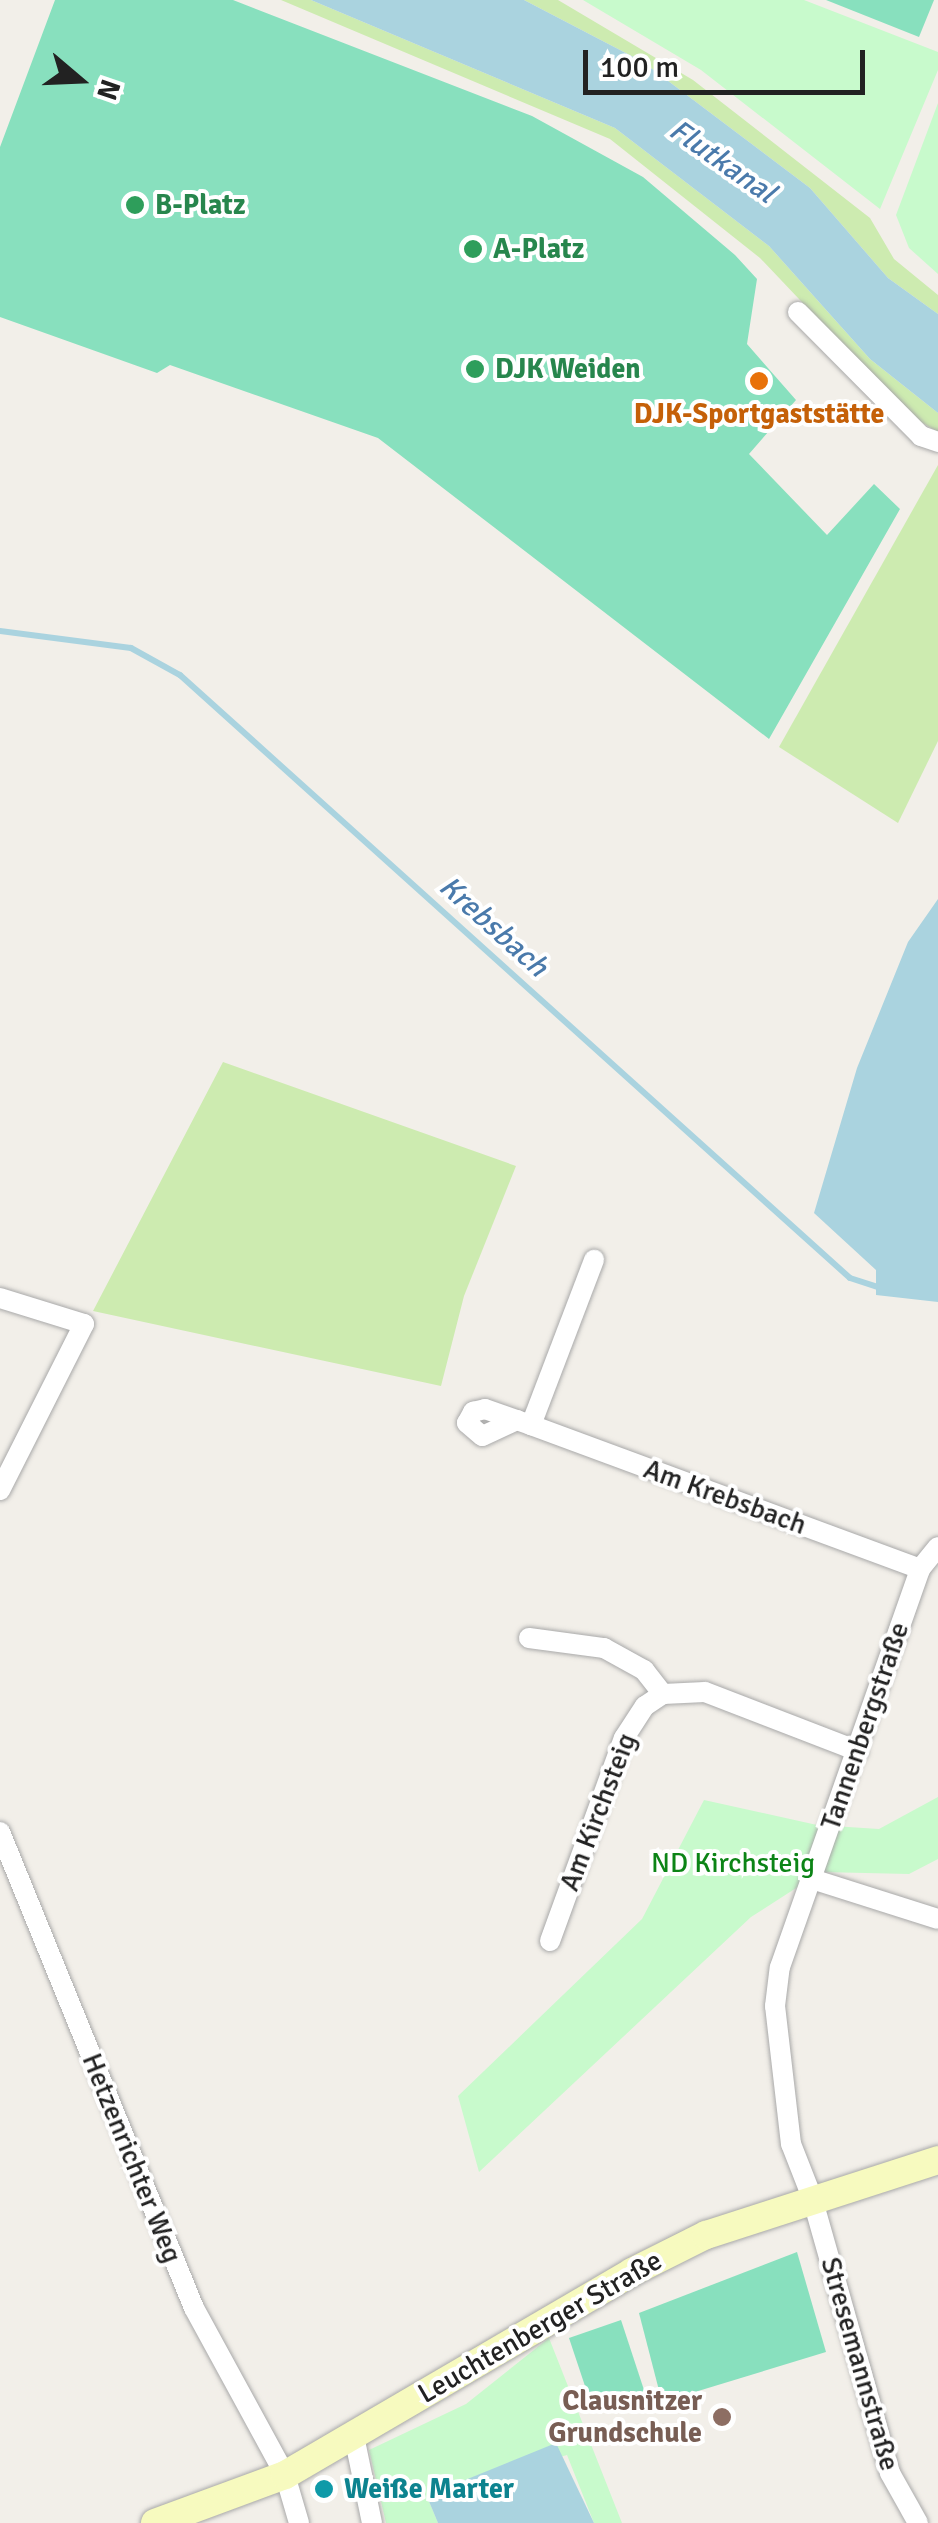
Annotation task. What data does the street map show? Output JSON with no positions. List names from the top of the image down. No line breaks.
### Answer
{"streets":{"street":["Am Krebsbach","Tannenbergstraße","Am Kirchsteig","Hetzenrichter Weg","Leuchtenberger Straße","Stresemannstraße"]},"crossings":[["Am Krebsbach","Tannenbergstraße"],["Tannenbergstraße","Leuchtenberger Straße"],["Tannenbergstraße","Stresemannstraße"],["Hetzenrichter Weg","Leuchtenberger Straße"],["Leuchtenberger Straße","Stresemannstraße"]],"water":["Flutkanal","Krebsbach"],"parks":["ND Kirchsteig"],"places":["B-Platz","A-Platz","DJK Weiden","DJK-Sportgaststätte","Clausnitzer Grundschule","Weiße Marter"],"scale_bar":"100 m","north":"right"}
